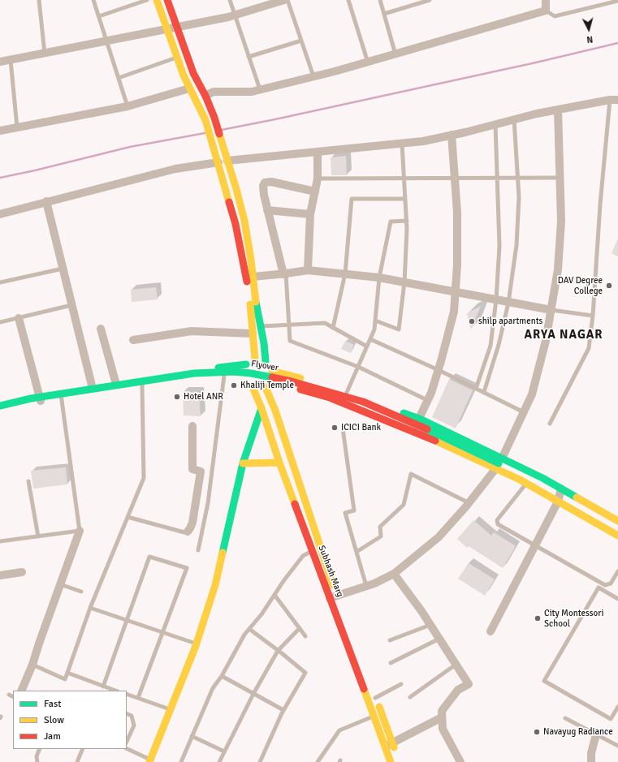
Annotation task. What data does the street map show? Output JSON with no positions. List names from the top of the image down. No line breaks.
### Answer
{"streets":{"main road":["Flyover","Subhash Marg"]},"districts":["ARYA NAGAR"],"places":["DAV Degree College","shilp apartments","Khaliji Temple","Hotel ANR","ICICI Bank","City Montessori School","Navayug Radiance"],"legend":["Fast","Slow","Jam"],"north":"bottom"}
